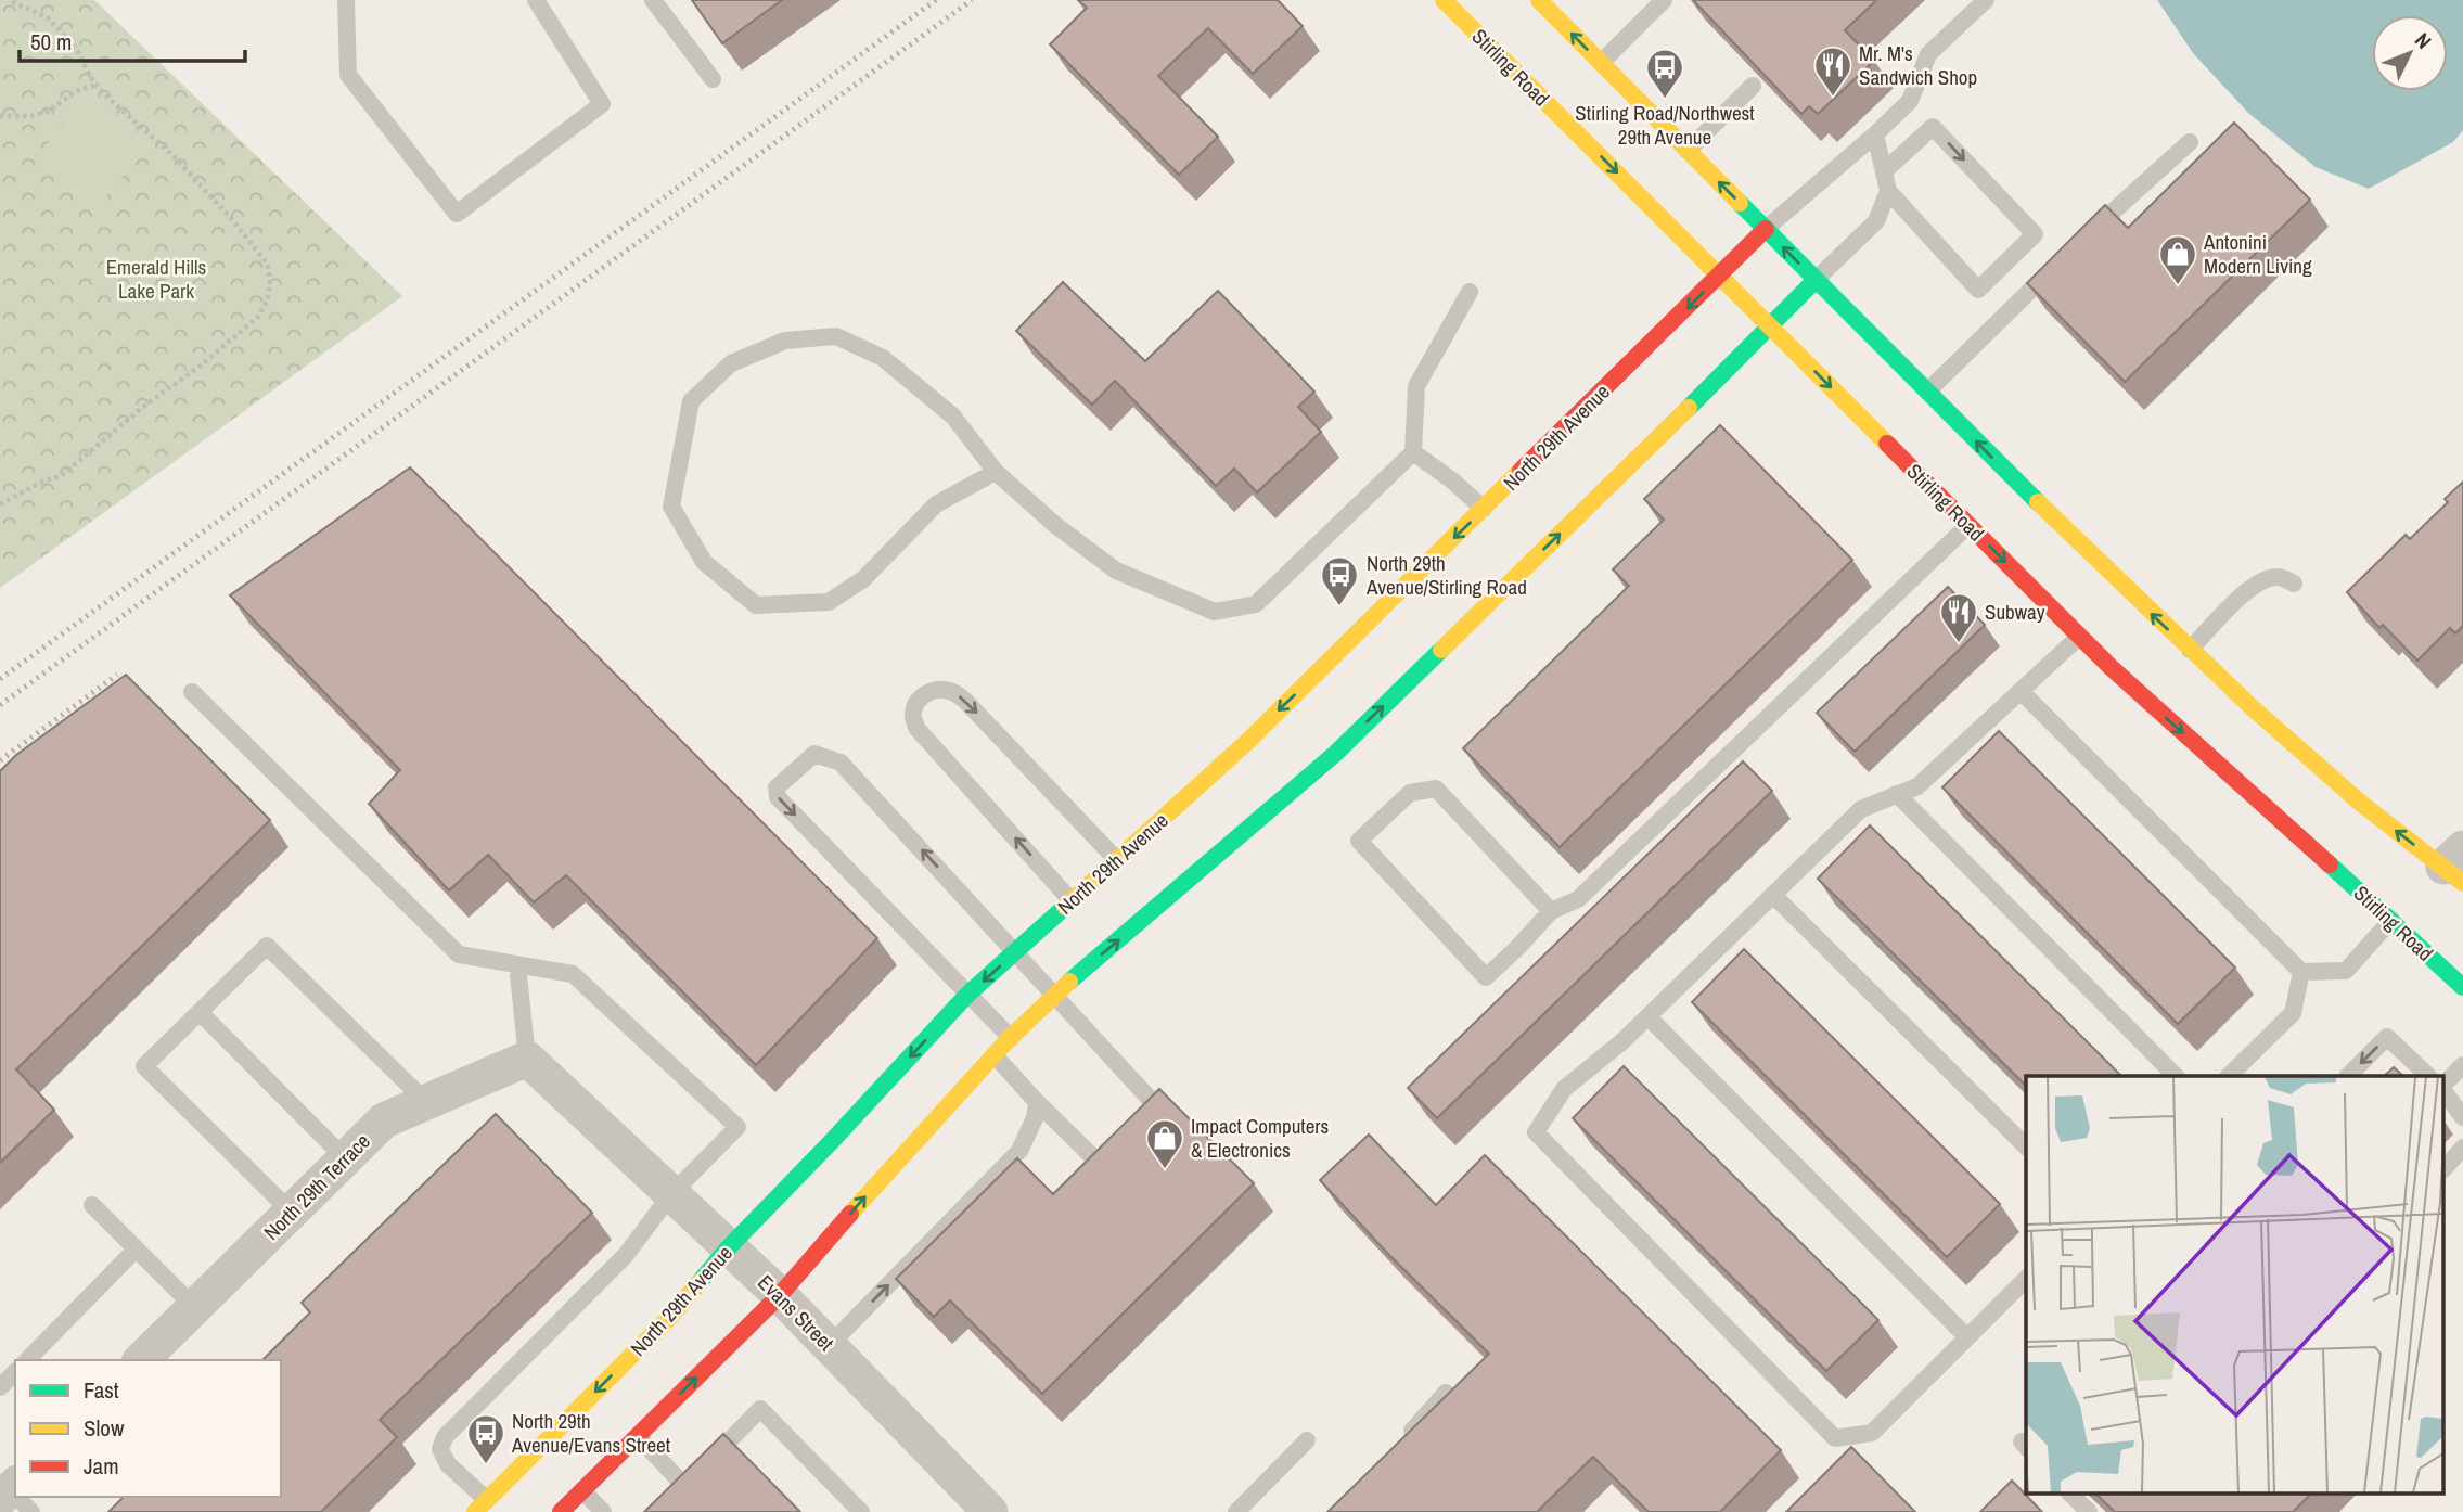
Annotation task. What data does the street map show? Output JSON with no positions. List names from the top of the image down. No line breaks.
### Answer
{"streets":{"street":["Stirling Road","North 29th Avenue","North 29th Terrace","Evans Street"]},"crossings":[["Stirling Road","North 29th Avenue"],["North 29th Avenue","Evans Street"],["North 29th Terrace","Evans Street"]],"parks":["Emerald Hills Lake Park"],"places":{"restaurant":["Mr. M's Sandwich Shop","Subway"],"bus stop":["Stirling Road/Northwest 29th Avenue","North 29th Avenue/Stirling Road","North 29th Avenue/Evans Street"],"shop":["Antonini Modern Living","Impact Computers & Electronics"]},"legend":["Fast","Slow","Jam"],"scale_bar":"50 m","north":"top right"}
